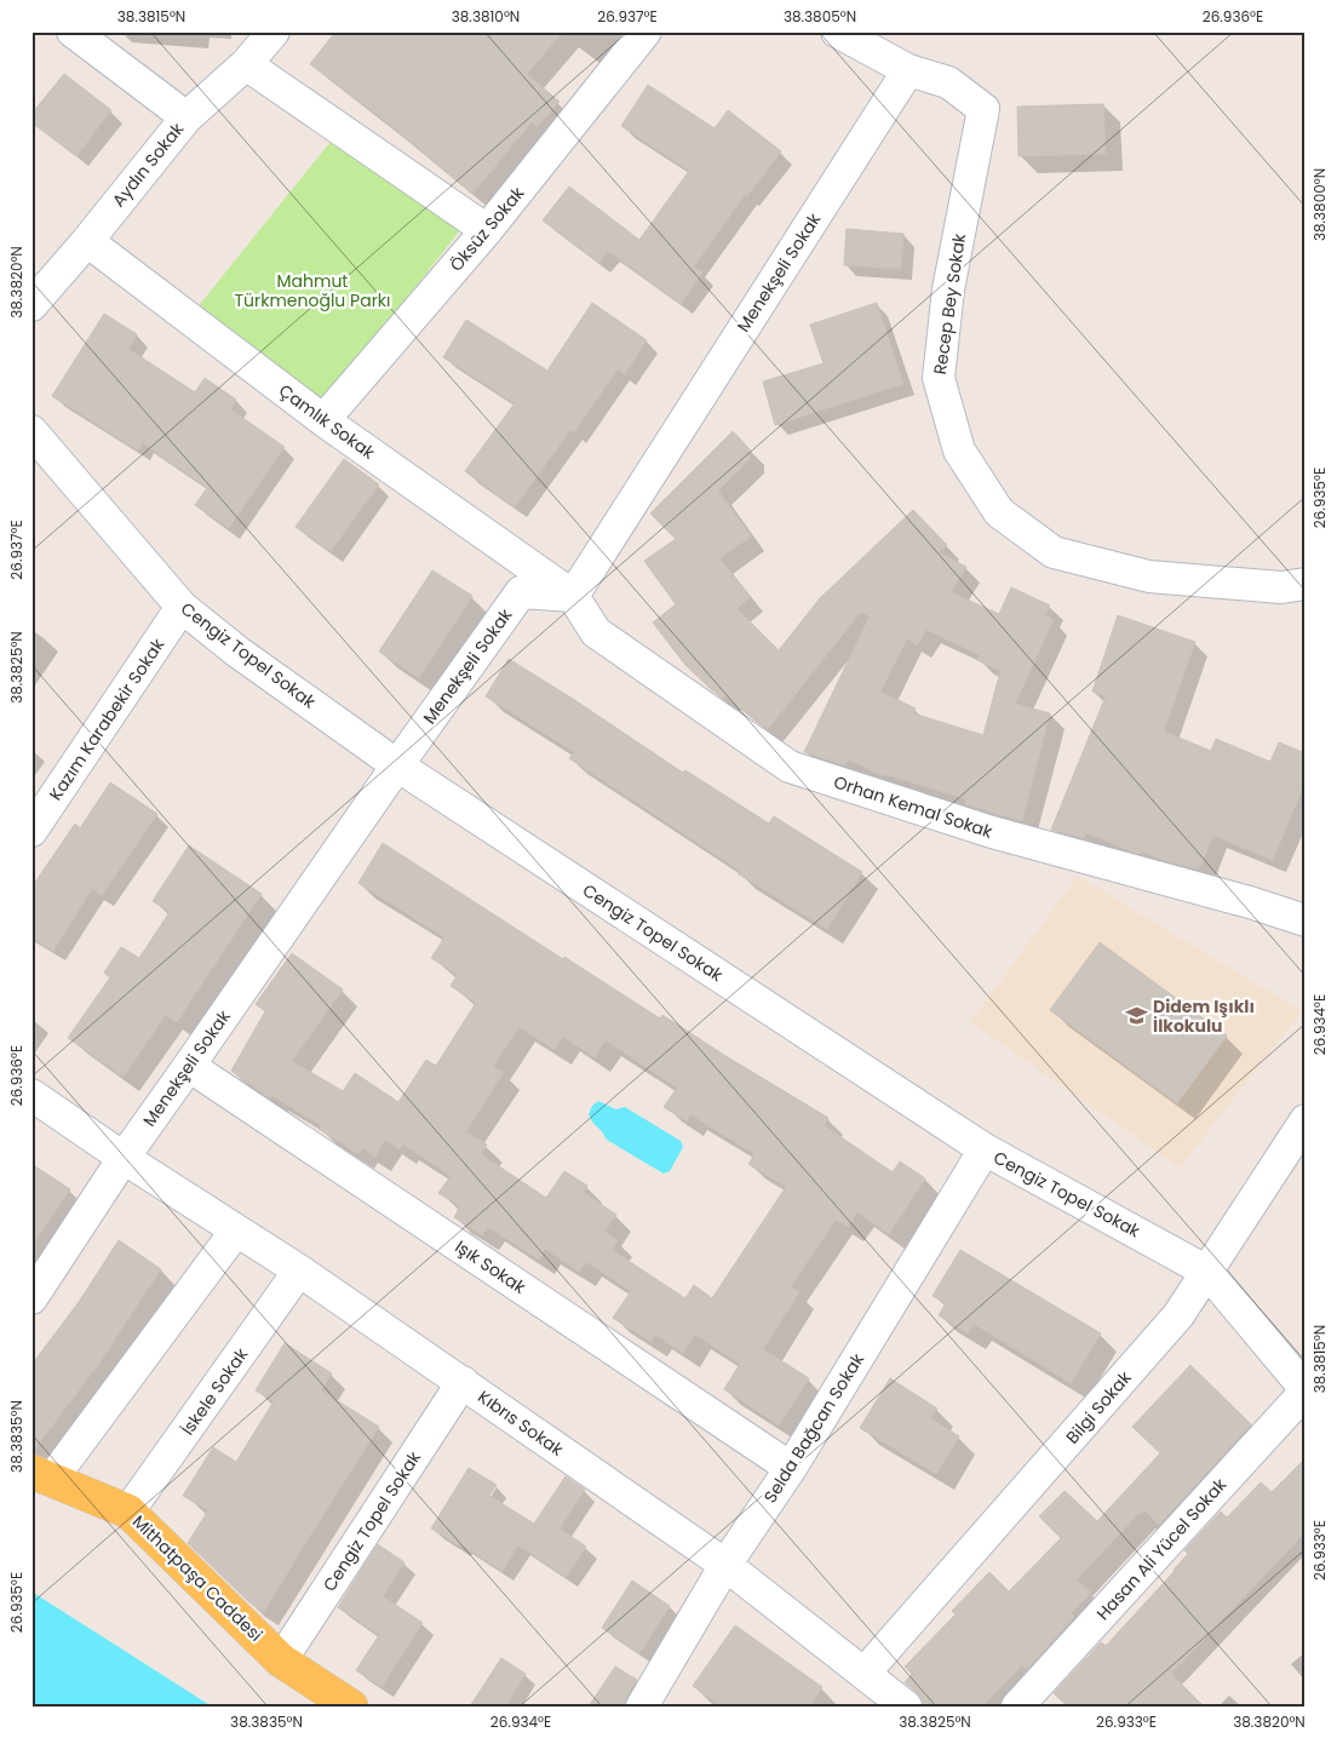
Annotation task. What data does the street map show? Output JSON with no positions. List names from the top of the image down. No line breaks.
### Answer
{"streets":{"main road":["Mithatpaşa Caddesi"],"street":["Aydın Sokak","Öksüz Sokak","Menekşeli Sokak","Recep Bey Sokak","Çamlık Sokak","Cengiz Topel Sokak","Kazım Karabekir Sokak","Orhan Kemal Sokak","Işık Sokak","İskele Sokak","Bilgi Sokak","Kıbrıs Sokak","Selda Bağcan Sokak","Hasan Ali Yücel Sokak"]},"crossings":[["Aydın Sokak","Çamlık Sokak"],["Öksüz Sokak","Çamlık Sokak"],["Menekşeli Sokak","Recep Bey Sokak"],["Menekşeli Sokak","Çamlık Sokak"],["Menekşeli Sokak","Cengiz Topel Sokak"],["Menekşeli Sokak","Orhan Kemal Sokak"],["Menekşeli Sokak","Işık Sokak"],["Menekşeli Sokak","Kıbrıs Sokak"],["Çamlık Sokak","Orhan Kemal Sokak"],["Cengiz Topel Sokak","Kazım Karabekir Sokak"],["Cengiz Topel Sokak","Bilgi Sokak"],["Cengiz Topel Sokak","Kıbrıs Sokak"],["Cengiz Topel Sokak","Selda Bağcan Sokak"],["Cengiz Topel Sokak","Hasan Ali Yücel Sokak"],["Cengiz Topel Sokak","Mithatpaşa Caddesi"],["Işık Sokak","Selda Bağcan Sokak"],["İskele Sokak","Kıbrıs Sokak"],["İskele Sokak","Mithatpaşa Caddesi"],["Bilgi Sokak","Kıbrıs Sokak"],["Kıbrıs Sokak","Selda Bağcan Sokak"]],"parks":["Mahmut Türkmenoğlu Parkı"],"places":{"school or university":["Didem Işıklı İlkokulu"]},"coordinates":["38.3815°N","38.3810°N","26.937°E","38.3805°N","26.936°E","38.3800°N","38.3820°N","26.935°E","38.3825°N","26.934°E","38.3835°N","26.933°E"]}
